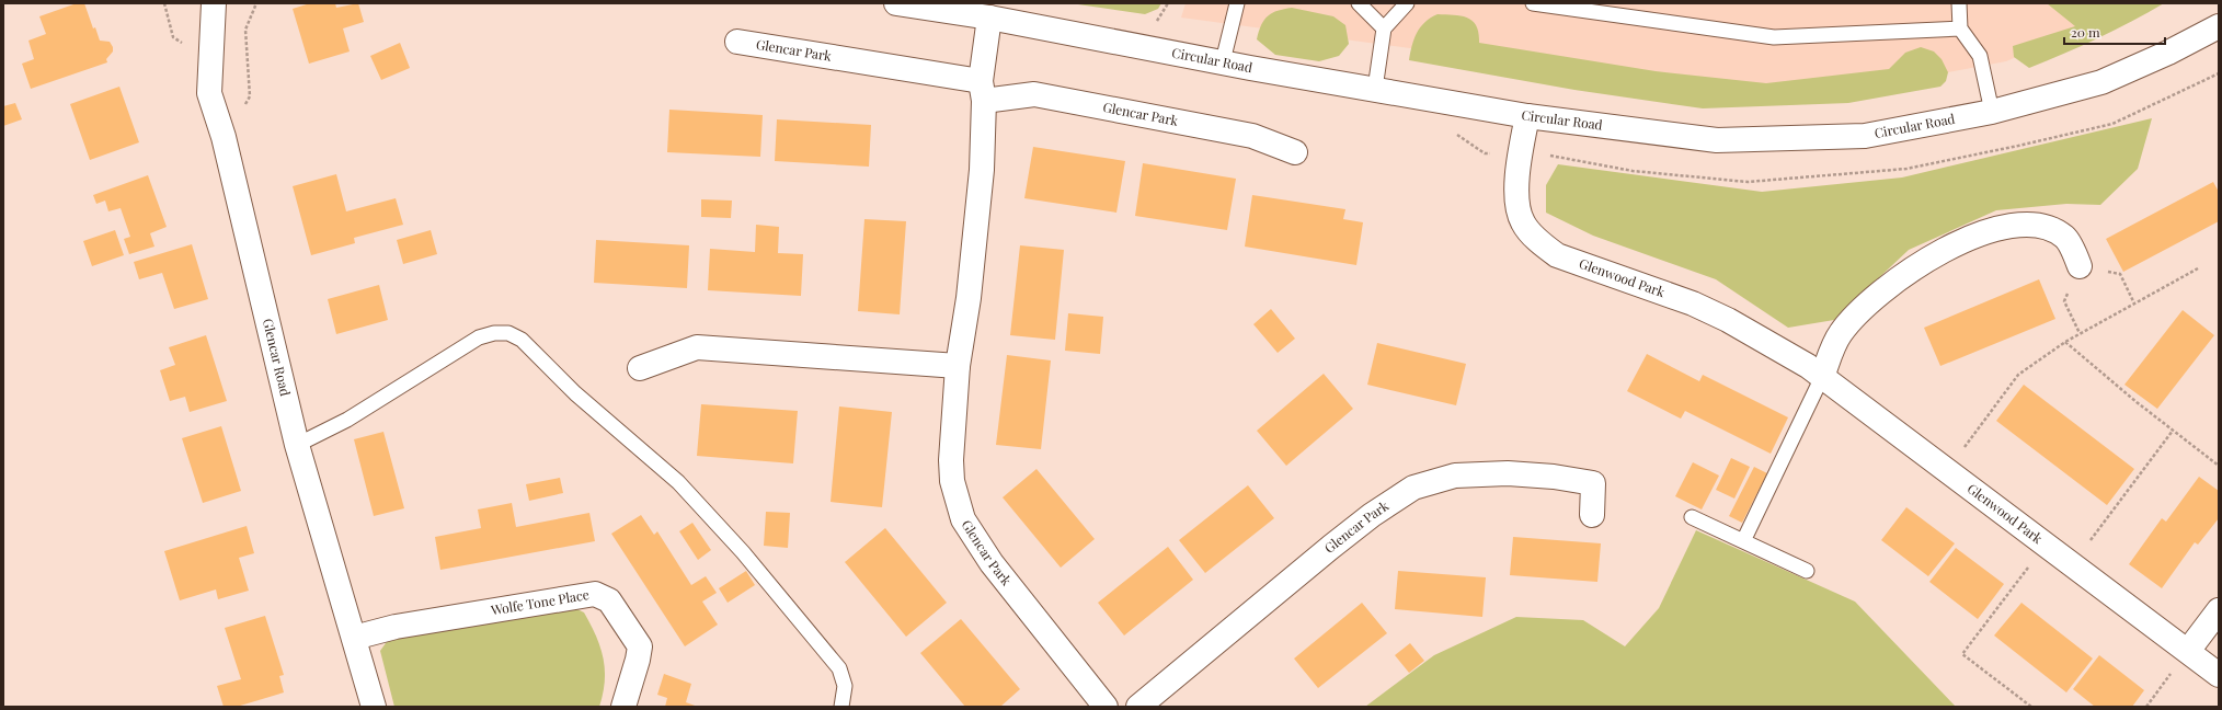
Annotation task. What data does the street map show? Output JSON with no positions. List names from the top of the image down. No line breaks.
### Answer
{"streets":{"street":["Glencar Park","Circular Road","Glenwood Park","Glencar Road","Wolfe Tone Place"]},"crossings":[["Glencar Park","Circular Road"],["Circular Road","Glenwood Park"],["Glencar Road","Wolfe Tone Place"]],"scale_bar":"20 m"}
